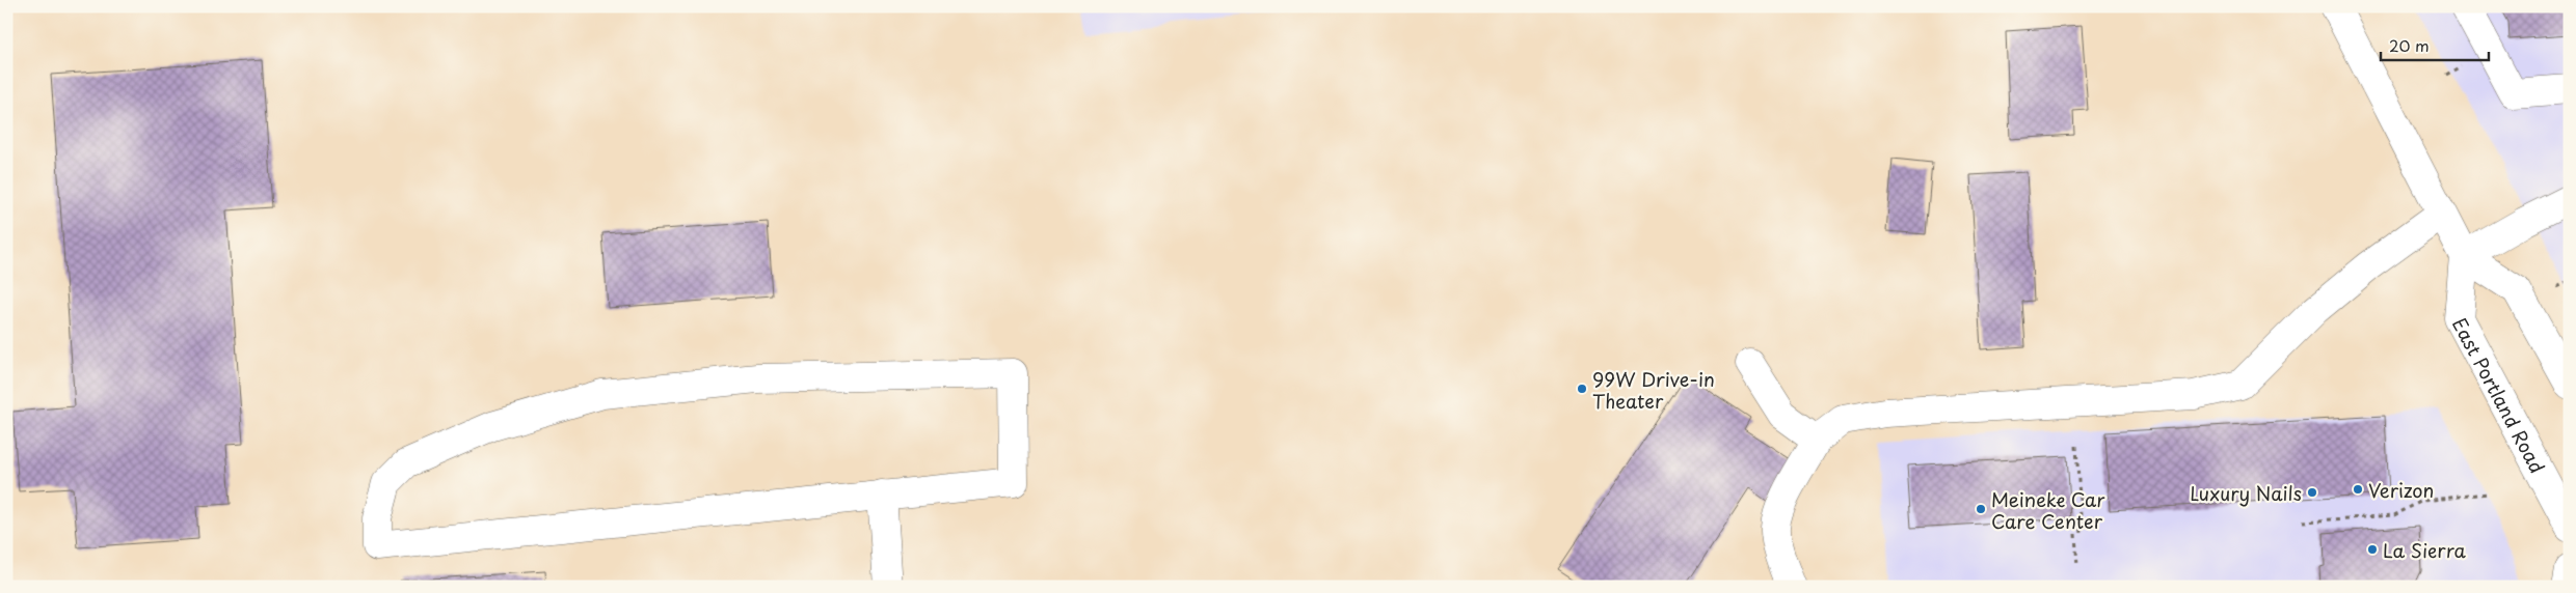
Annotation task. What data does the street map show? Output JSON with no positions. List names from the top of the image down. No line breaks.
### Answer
{"streets":{"main road":["East Portland Road"]},"places":["99W Drive-in Theater","Verizon","Luxury Nails","Meineke Car Care Center","La Sierra"],"scale_bar":"20 m"}
